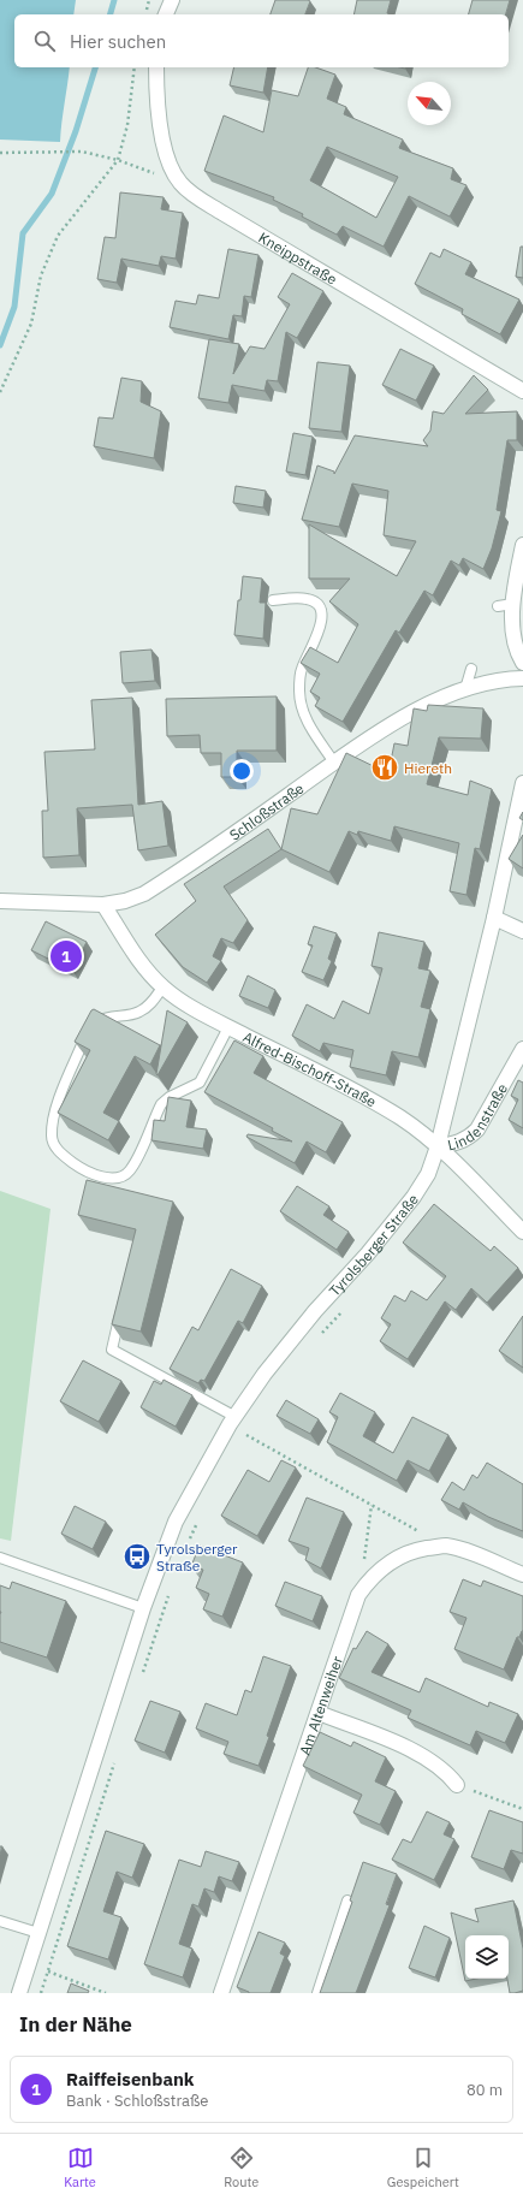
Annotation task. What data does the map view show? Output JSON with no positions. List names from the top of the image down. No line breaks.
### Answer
{"streets":{"street":["Kneippstraße","Schloßstraße","Alfred-Bischoff-Straße","Lindenstraße","Tyrolsberger Straße","Am Altenweiher"]},"crossings":[["Schloßstraße","Alfred-Bischoff-Straße"],["Alfred-Bischoff-Straße","Lindenstraße"],["Alfred-Bischoff-Straße","Tyrolsberger Straße"],["Lindenstraße","Tyrolsberger Straße"]],"places":{"restaurant":["Hiereth"],"bus stop":["Tyrolsberger Straße"]},"north":"top left","page":{"search":"Hier suchen","pins":"1","heading":"In der Nähe","list":[{"mark":"1","name":"Raiffeisenbank","note":"Bank · Schloßstraße","value":"80 m"}],"nav":["Karte","Route","Gespeichert"]}}
